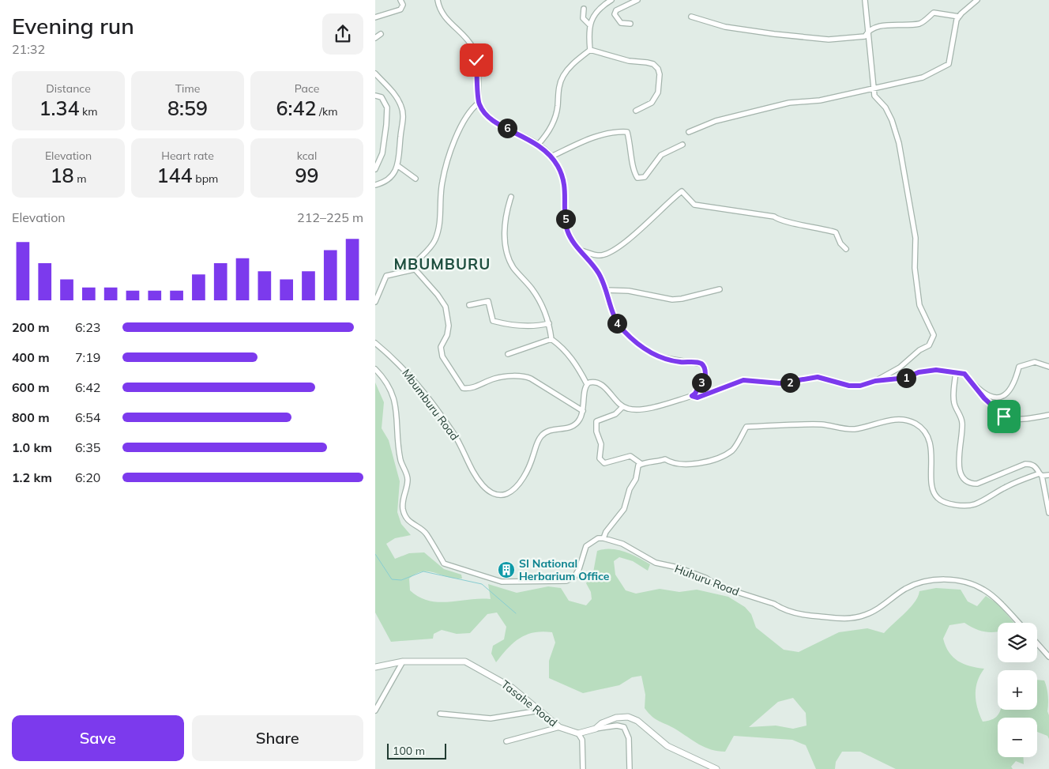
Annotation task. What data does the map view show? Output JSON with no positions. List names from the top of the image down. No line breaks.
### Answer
{"streets":{"street":["Mbumburu Road","Huhuru Road","Tasahe Road"]},"districts":["MBUMBURU"],"places":{"building":["SI National Herbarium Office"]},"scale_bar":"100 m","page":{"heading":["Evening run","21:32"],"stats":[["Distance","1.34 km"],["Time","8:59"],["Pace","6:42 /km"],["Elevation","18 m"],["Heart rate","144 bpm"],["kcal","99"]],"pins":["6","5","4","1","2","3"],"chart":["Elevation","212–225 m"],"list":[{"name":"200 m","note":"6:23"},{"name":"400 m","note":"7:19"},{"name":"600 m","note":"6:42"},{"name":"800 m","note":"6:54"},{"name":"1.0 km","note":"6:35"},{"name":"1.2 km","note":"6:20"}],"map_buttons":["+","−"],"buttons":["Save","Share"],"scale":"100 m"}}
